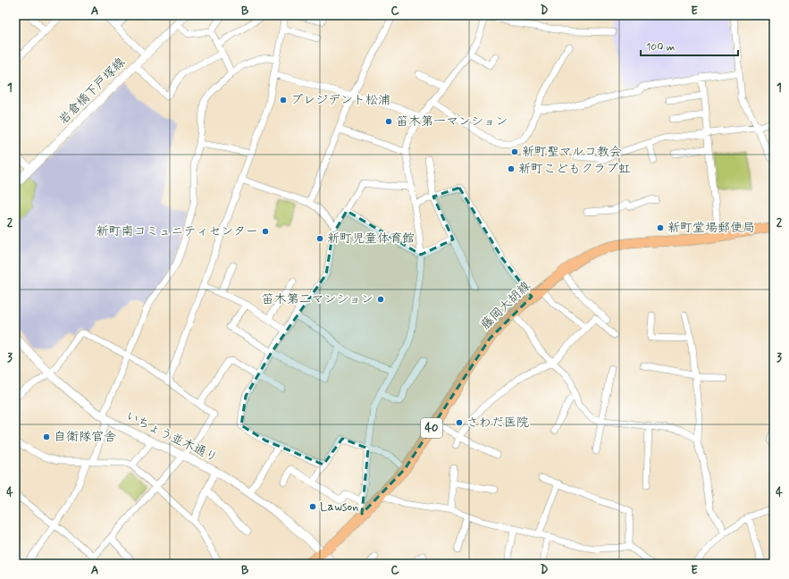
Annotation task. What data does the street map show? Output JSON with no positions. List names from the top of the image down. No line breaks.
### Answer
{"streets":{"main road":["藤岡大胡線","40"],"street":["岩倉橋下戸塚線","いちょう並木通り"]},"crossings":[["藤岡大胡線","いちょう並木通り"]],"places":["プレジデント松浦","笛木第一マンション","新町聖マルコ教会","新町こどもクラブ虹","新町堂場郵便局","新町南コミュニティセンター","新町児童体育館","笛木第二マンション","さわだ医院","自衛隊官舎","Lawson"],"scale_bar":"100 m","grid":{"columns":["A","B","C","D","E"],"rows":["1","2","3","4"]}}
